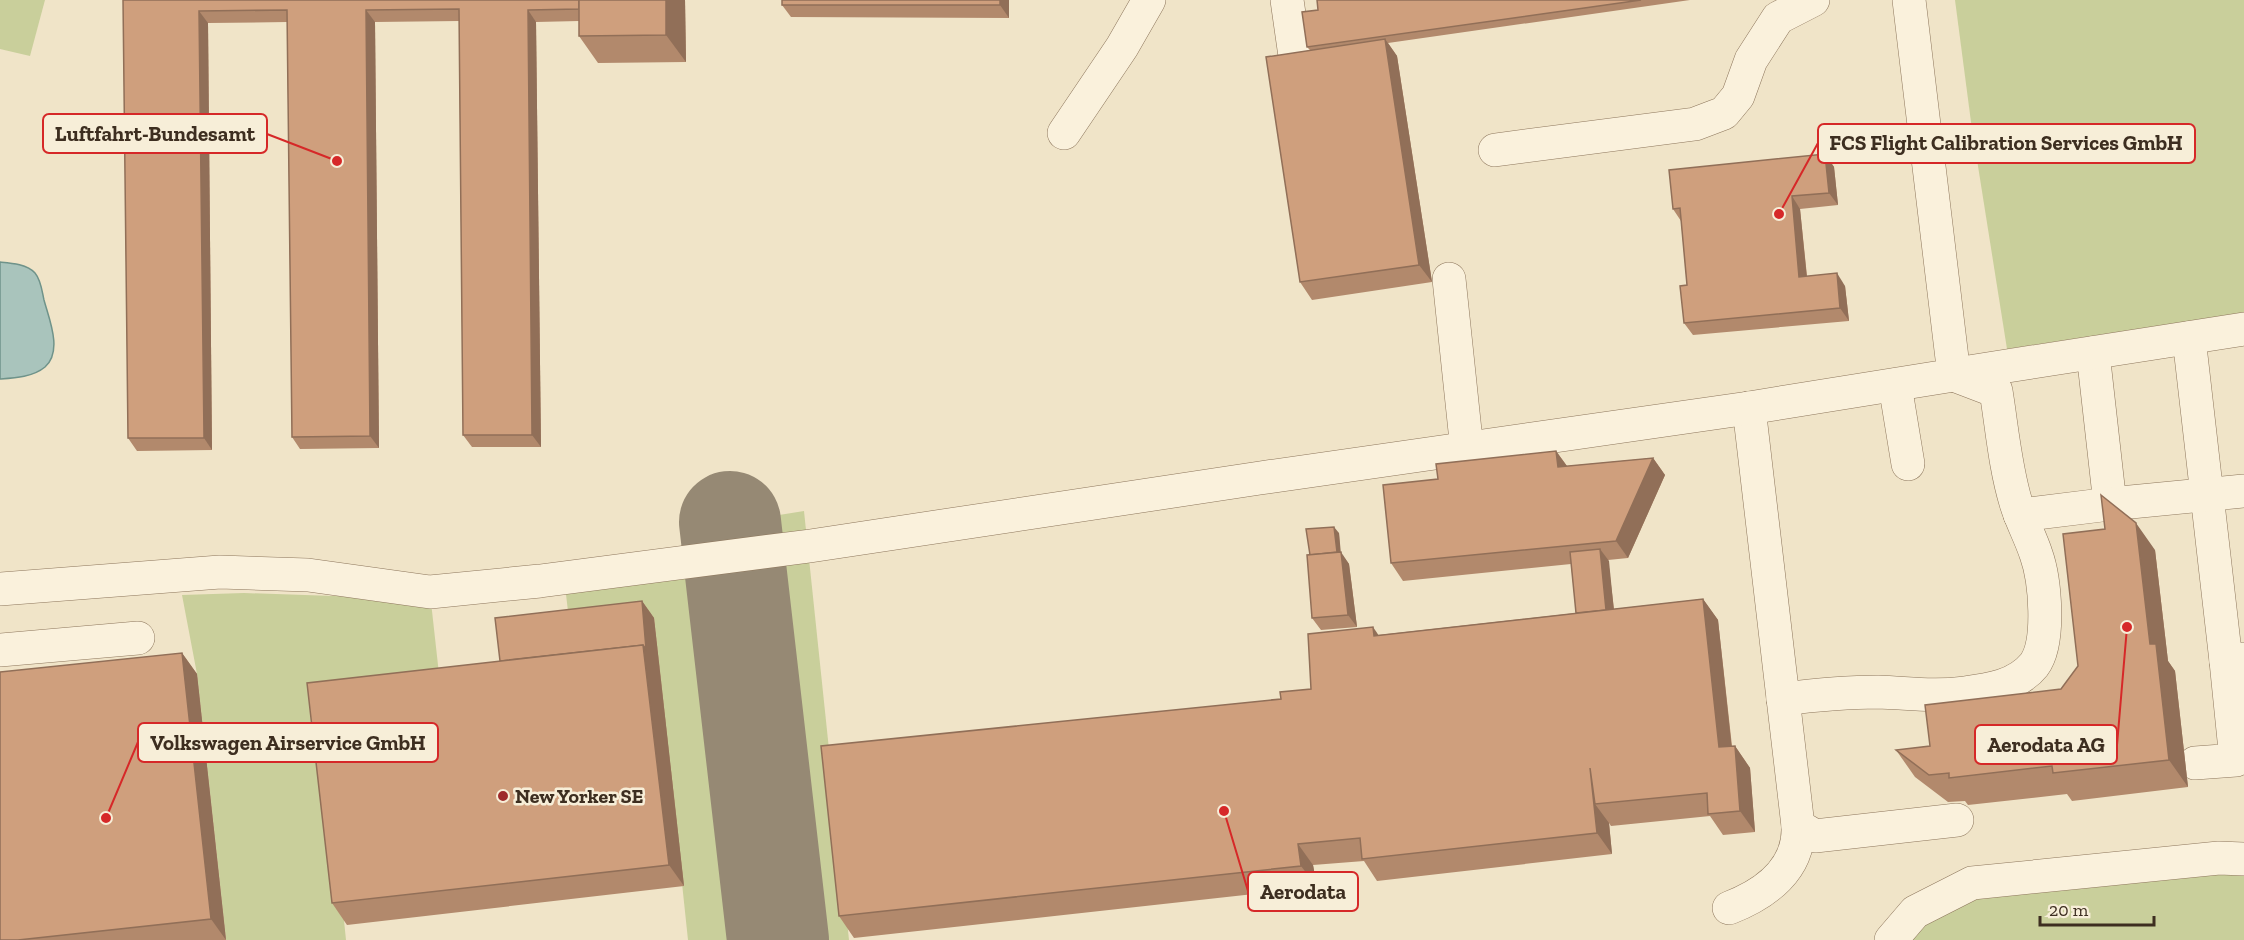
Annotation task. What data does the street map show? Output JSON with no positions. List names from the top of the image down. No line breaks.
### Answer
{"places":["Luftfahrt-Bundesamt","FCS Flight Calibration Services GmbH","Aerodata AG","New Yorker SE","Aerodata","Volkswagen Airservice GmbH"],"scale_bar":"20 m"}
